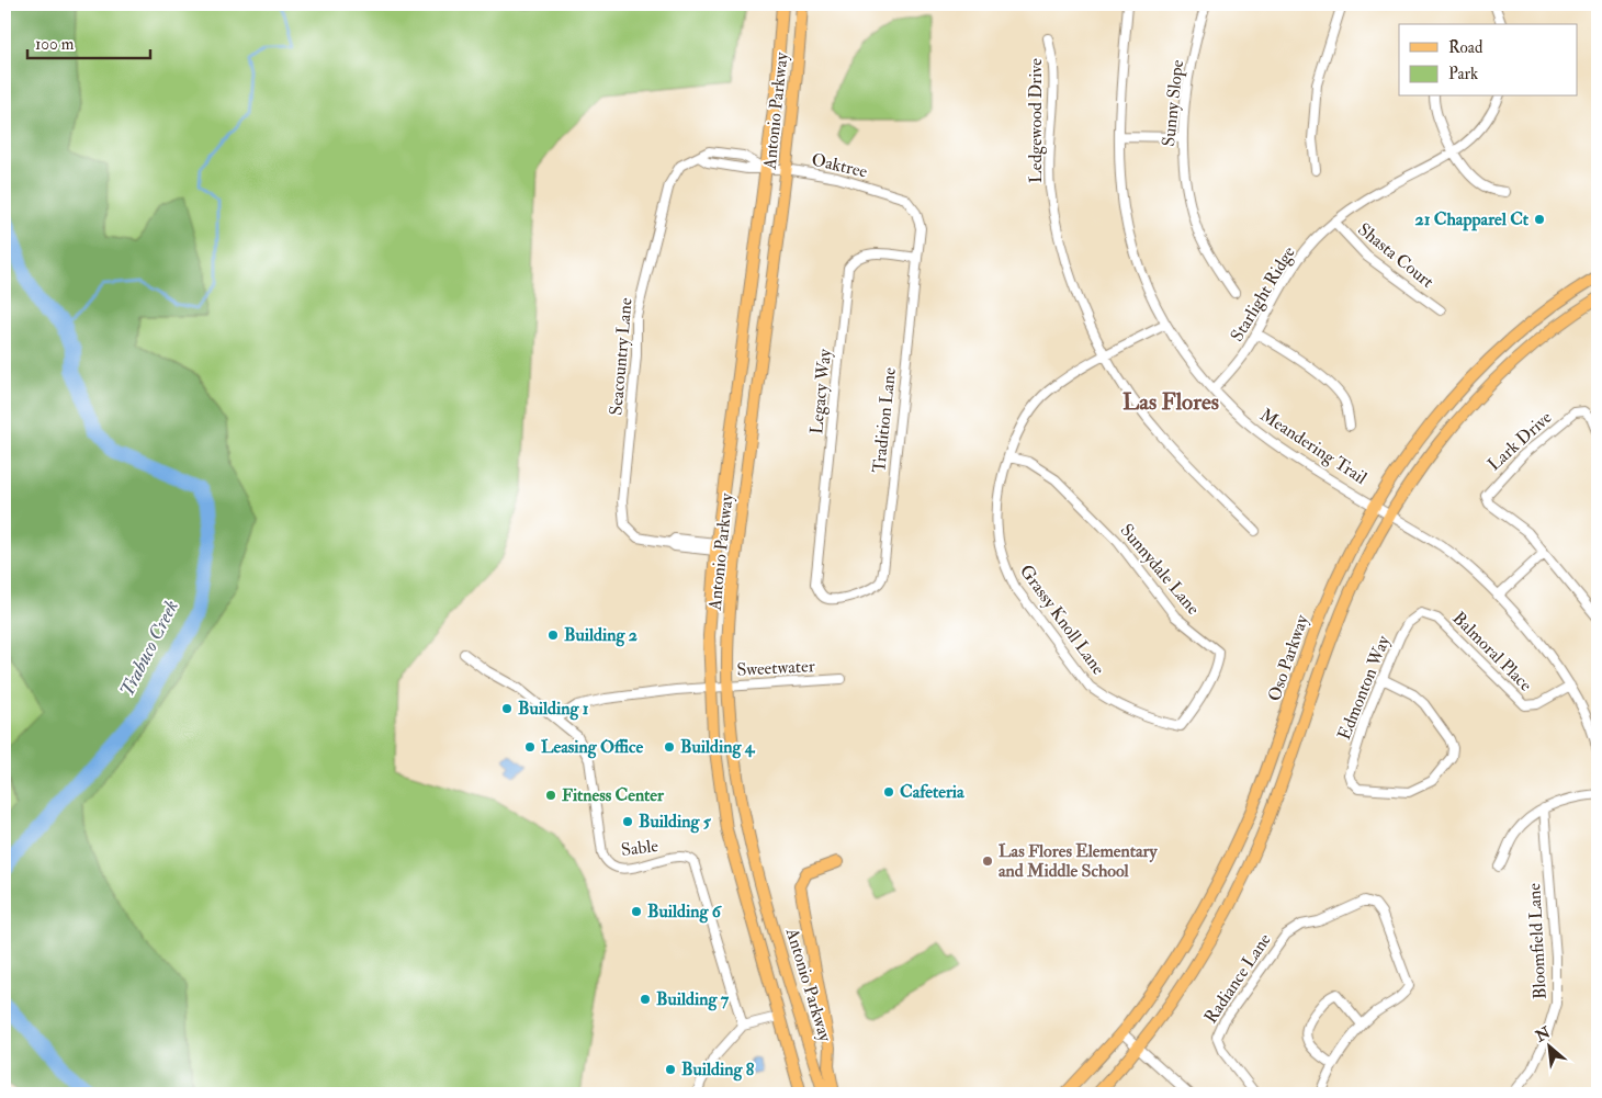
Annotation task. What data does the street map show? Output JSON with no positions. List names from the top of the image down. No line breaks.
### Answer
{"streets":{"main road":["Antonio Parkway","Oso Parkway"],"street":["Sunny Slope","Ledgewood Drive","Oaktree","Shasta Court","Starlight Ridge","Seacountry Lane","Legacy Way","Tradition Lane","Lark Drive","Meandering Trail","Sunnydale Lane","Grassy Knoll Lane","Balmoral Place","Sweetwater","Edmonton Way","Sable","Bloomfield Lane","Radiance Lane"]},"crossings":[["Antonio Parkway","Oaktree"],["Antonio Parkway","Seacountry Lane"],["Antonio Parkway","Sweetwater"],["Ledgewood Drive","Grassy Knoll Lane"],["Oaktree","Seacountry Lane"],["Oaktree","Tradition Lane"],["Shasta Court","Starlight Ridge"],["Starlight Ridge","Meandering Trail"],["Legacy Way","Tradition Lane"],["Meandering Trail","Grassy Knoll Lane"],["Meandering Trail","Balmoral Place"],["Meandering Trail","Oso Parkway"],["Sunnydale Lane","Grassy Knoll Lane"],["Balmoral Place","Edmonton Way"]],"districts":["Las Flores"],"water":["Trabuco Creek"],"places":["21 Chapparel Ct","Building 2","Building 1","Leasing Office","Building 4","Cafeteria","Fitness Center","Building 5","Las Flores Elementary and Middle School","Building 6","Building 7","Building 8"],"legend":["Road","Park"],"scale_bar":"100 m","north":"top left"}
